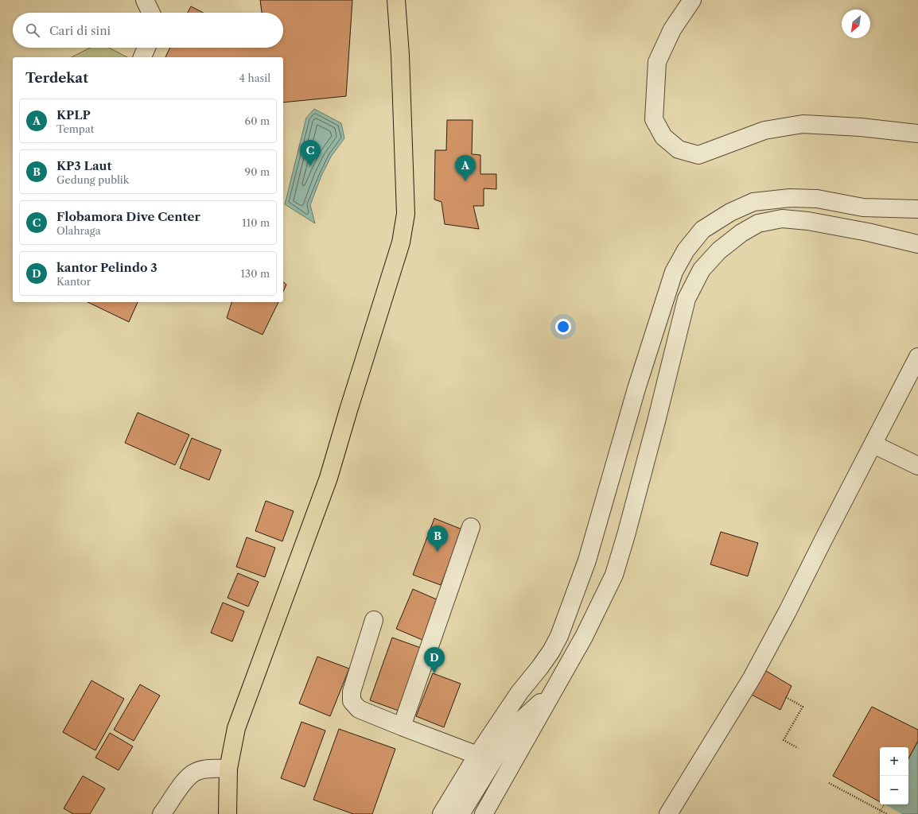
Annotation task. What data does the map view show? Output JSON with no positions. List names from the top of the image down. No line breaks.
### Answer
{"north":"bottom left","page":{"search":"Cari di sini","heading":["Terdekat","4 hasil"],"list":[{"mark":"A","name":"KPLP","note":"Tempat","value":"60 m"},{"mark":"B","name":"KP3 Laut","note":"Gedung publik","value":"90 m"},{"mark":"C","name":"Flobamora Dive Center","note":"Olahraga","value":"110 m"},{"mark":"D","name":"kantor Pelindo 3","note":"Kantor","value":"130 m"}],"pins":["C","A","B","D"],"map_buttons":["+","−"]}}
